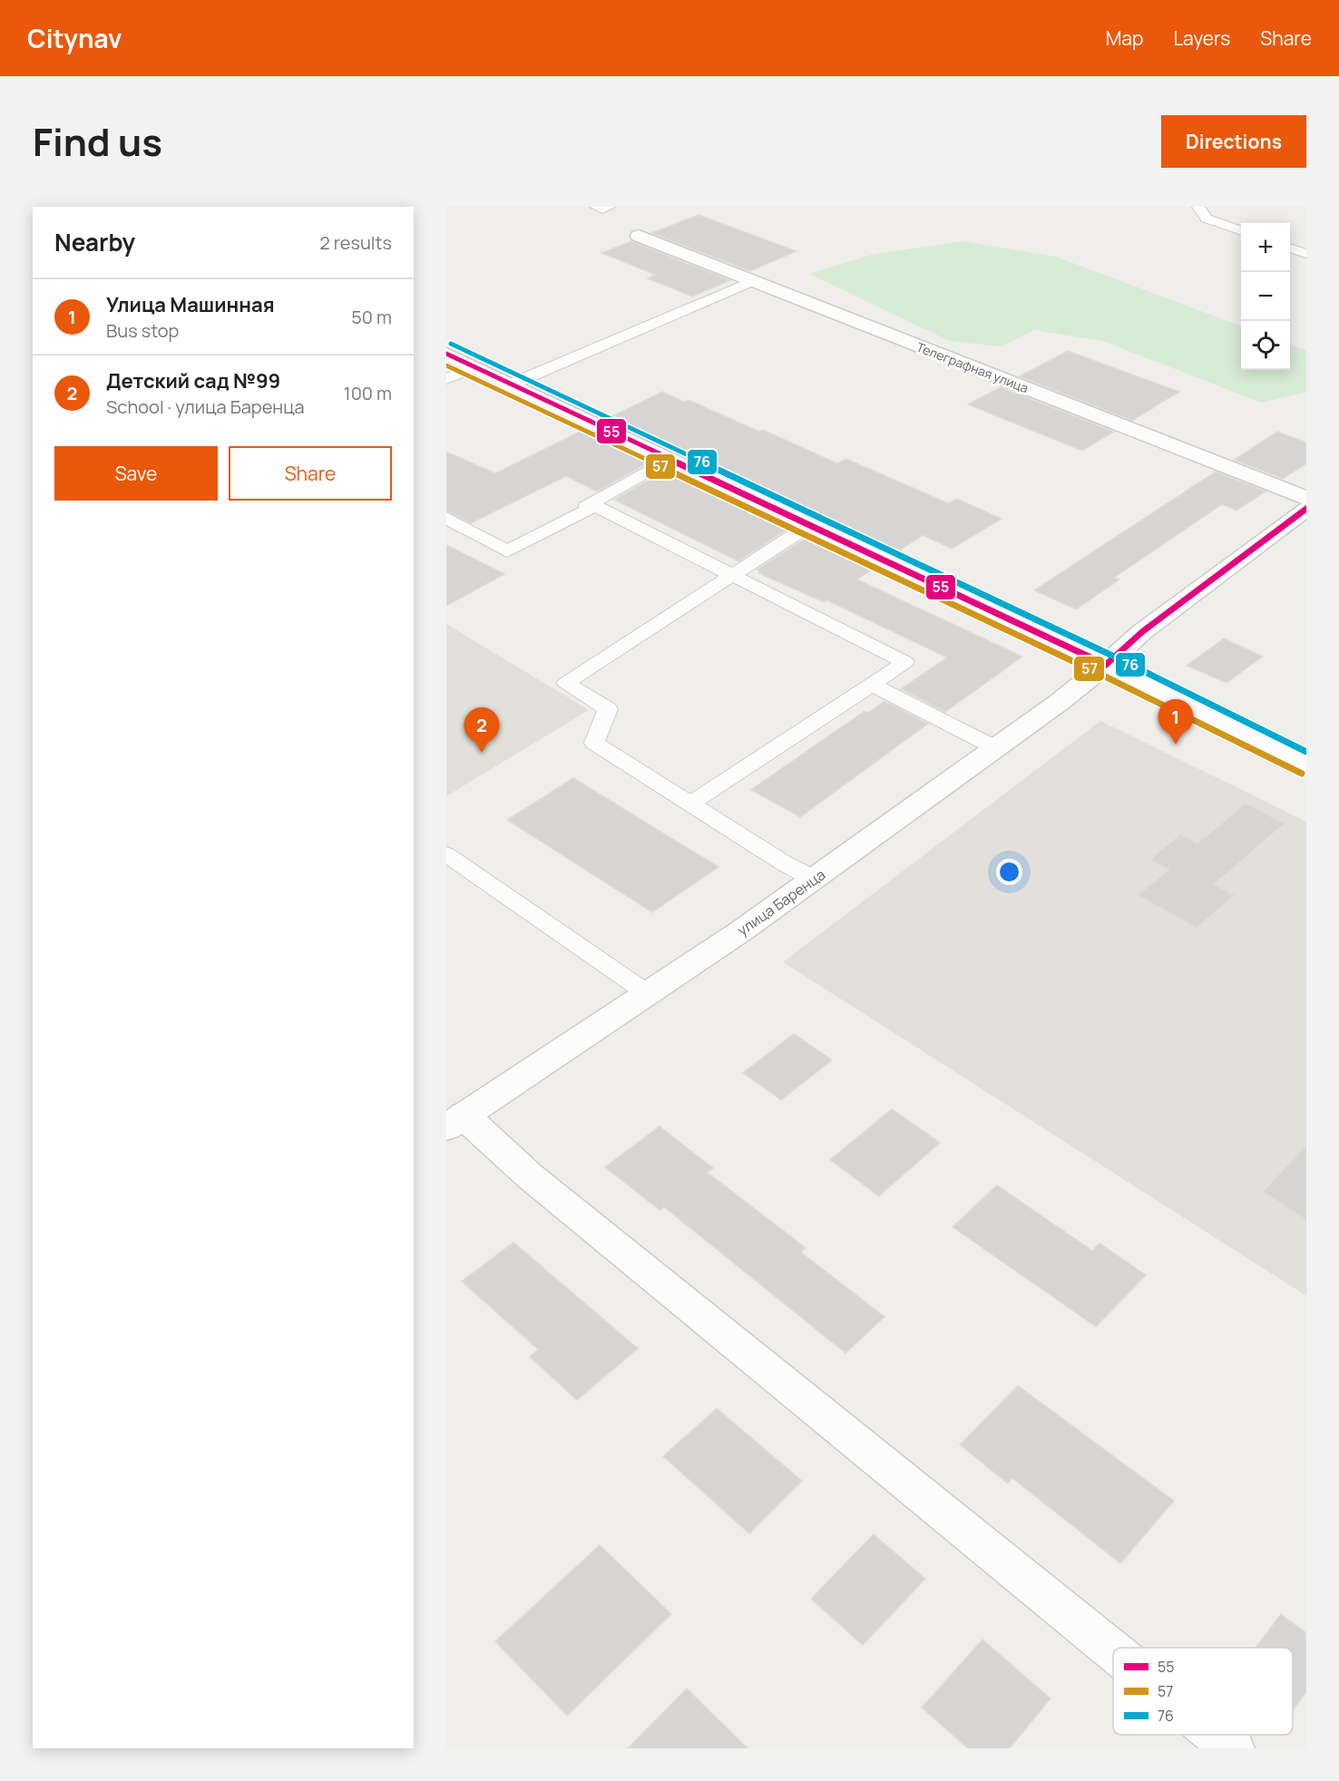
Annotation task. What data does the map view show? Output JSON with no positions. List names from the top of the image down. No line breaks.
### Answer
{"streets":{"street":["Телеграфная улица","улица Баренца"]},"lines":["transit line 76","transit line 55","transit line 57"],"legend":["55","57","76"],"page":{"header":"Citynav","nav":["Map","Layers","Share"],"title":"Find us","buttons":["Directions",["Save","Share"]],"heading":["Nearby","2 results"],"map_buttons":["+","−"],"list":[{"mark":"1","name":"Улица Машинная","note":"Bus stop","value":"50 m"},{"mark":"2","name":"Детский сад №99","note":"School · улица Баренца","value":"100 m"}],"pins":["1","2"]}}
